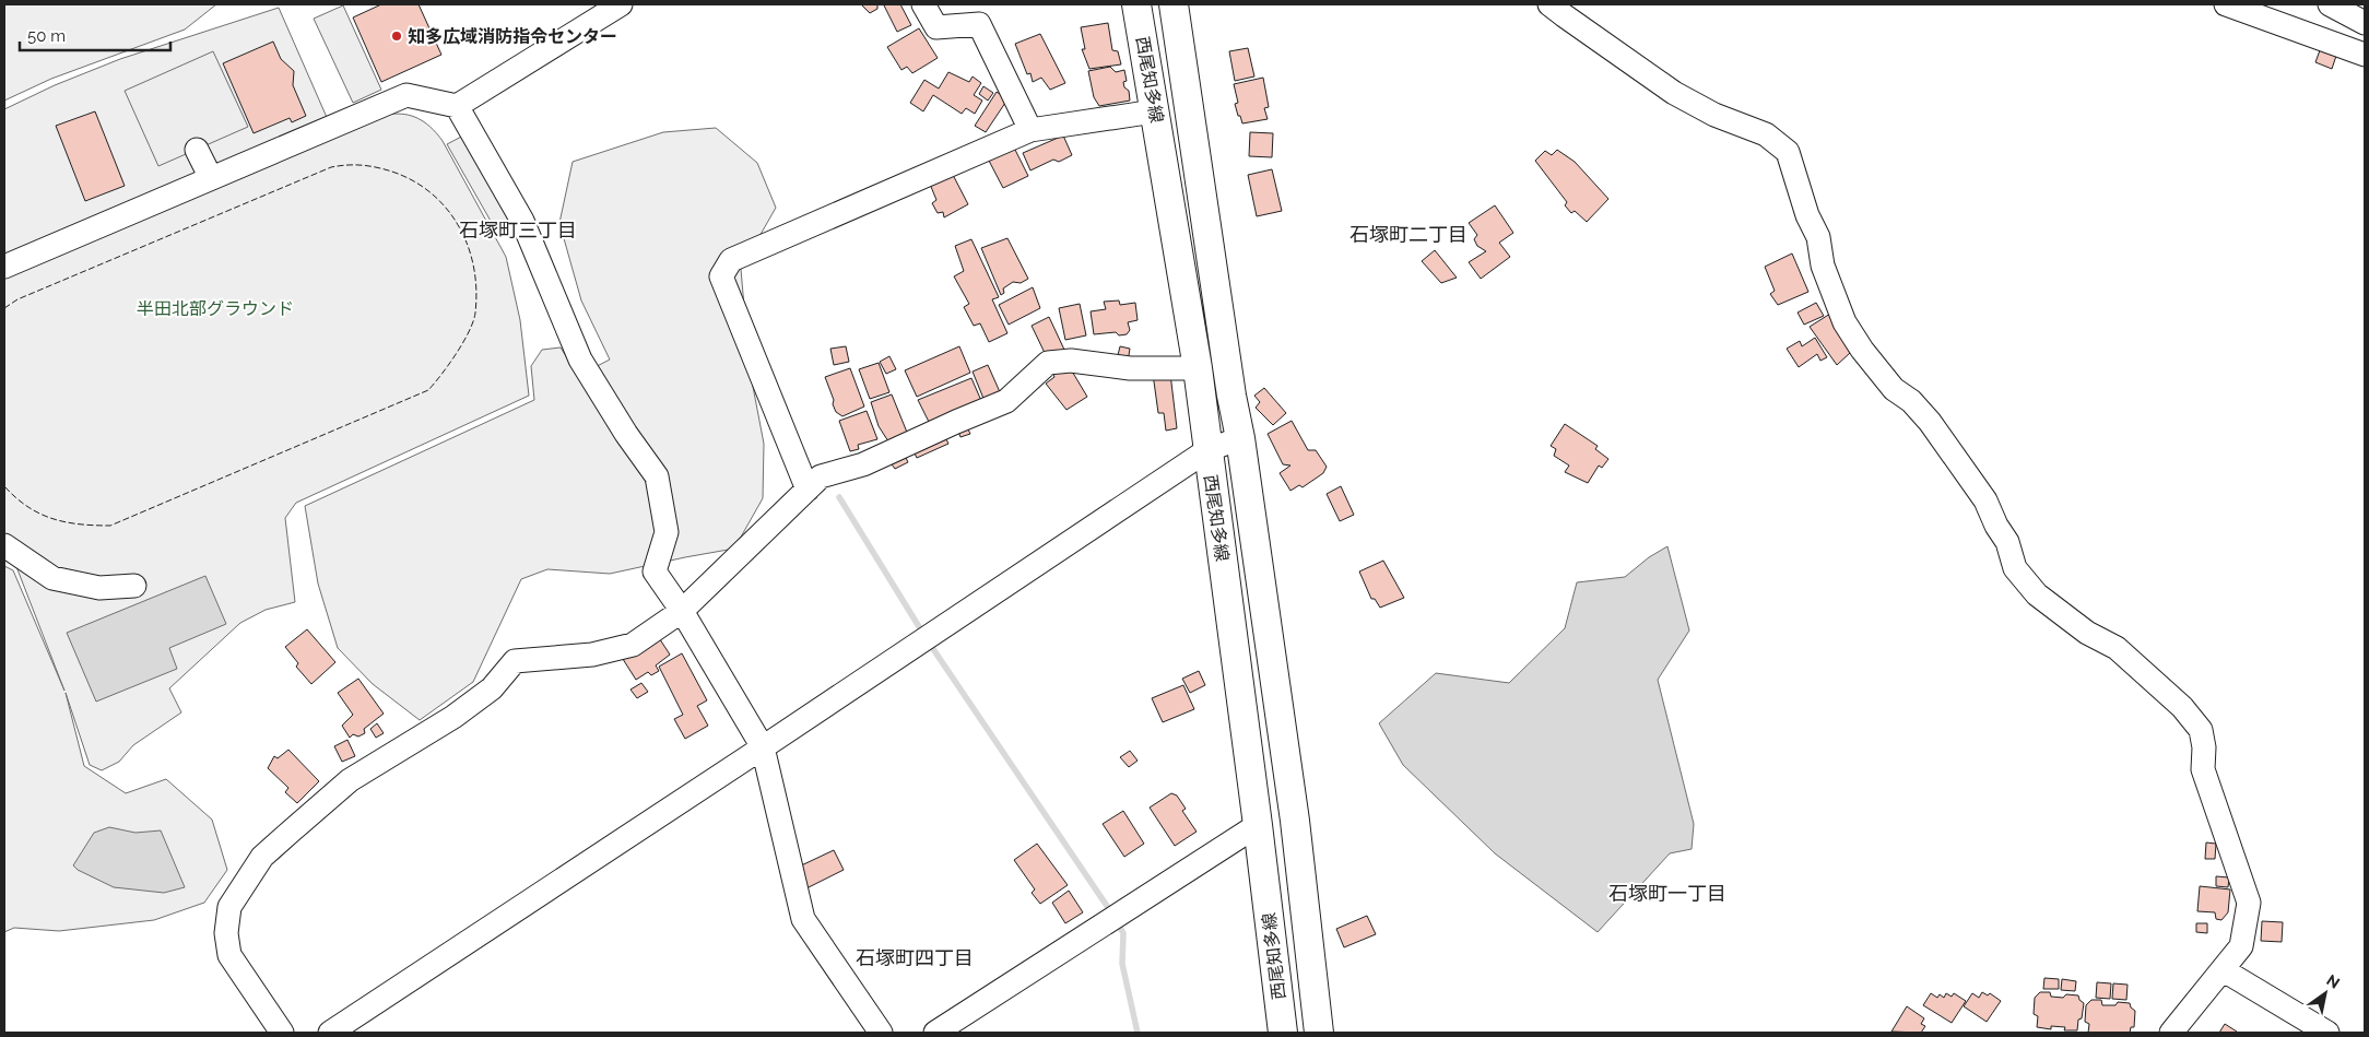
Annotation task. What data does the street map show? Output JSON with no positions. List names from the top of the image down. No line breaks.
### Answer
{"streets":{"main road":["西尾知多線"]},"districts":["石塚町三丁目","石塚町二丁目","石塚町一丁目","石塚町四丁目"],"parks":["半田北部グラウンド"],"places":["知多広域消防指令センター"],"scale_bar":"50 m","north":"top right"}
